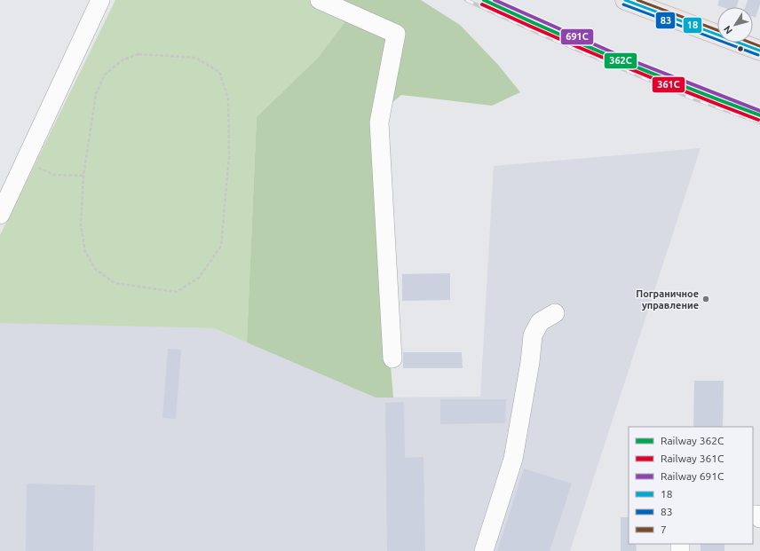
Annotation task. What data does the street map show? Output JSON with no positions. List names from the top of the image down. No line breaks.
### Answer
{"places":["Пограничное управление"],"lines":["rail line 362С","rail line 691С","transit line 18","transit line 7","rail line 361С","transit line 83"],"legend":["Railway 362С","Railway 361С","Railway 691С","18","83","7"],"north":"bottom left"}
